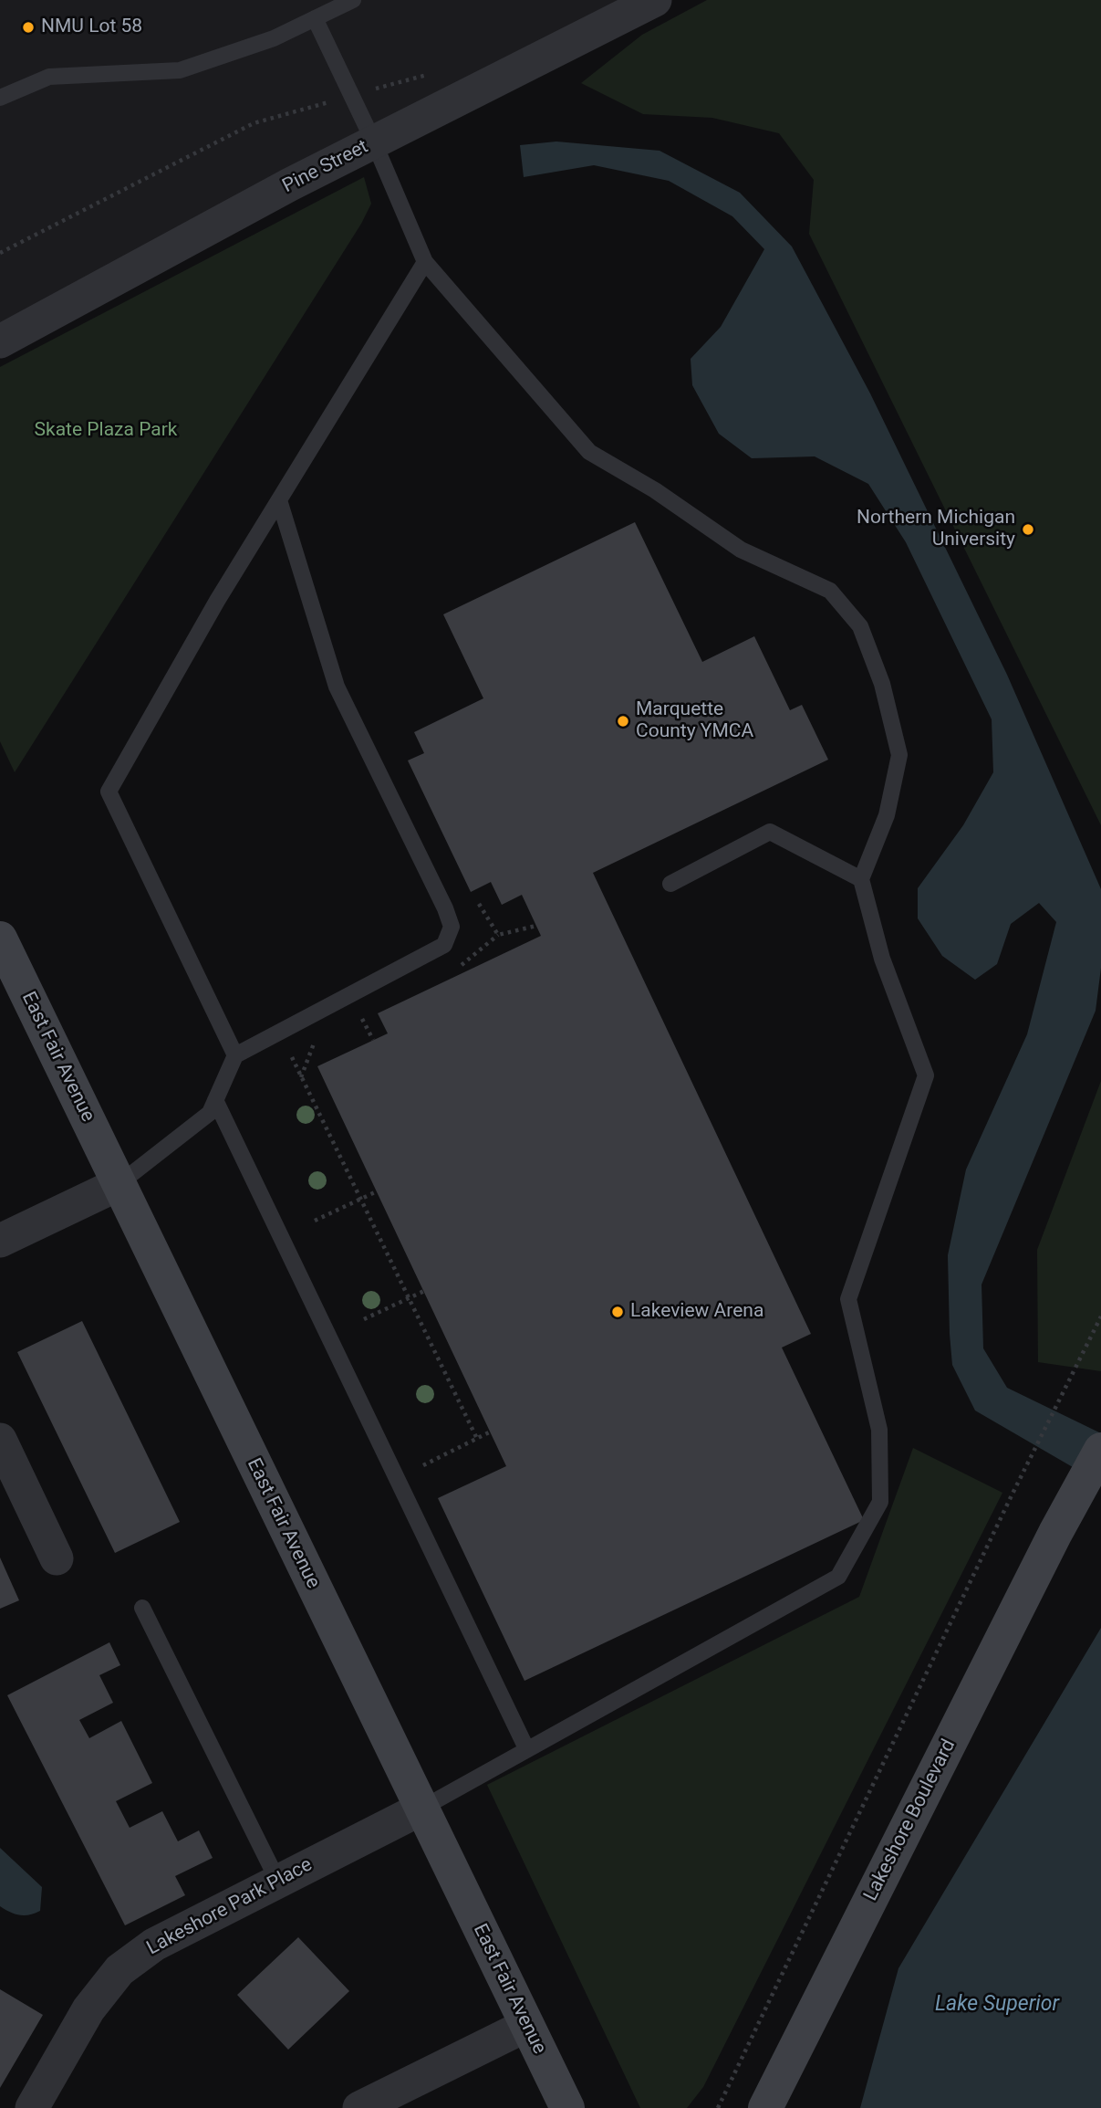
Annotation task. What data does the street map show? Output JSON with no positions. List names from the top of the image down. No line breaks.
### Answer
{"streets":{"street":["Pine Street","East Fair Avenue","Lakeshore Boulevard","Lakeshore Park Place"]},"crossings":[["East Fair Avenue","Lakeshore Park Place"]],"water":["Lake Superior"],"parks":["Skate Plaza Park"],"places":["NMU Lot 58","Northern Michigan University","Marquette County YMCA","Lakeview Arena"]}
